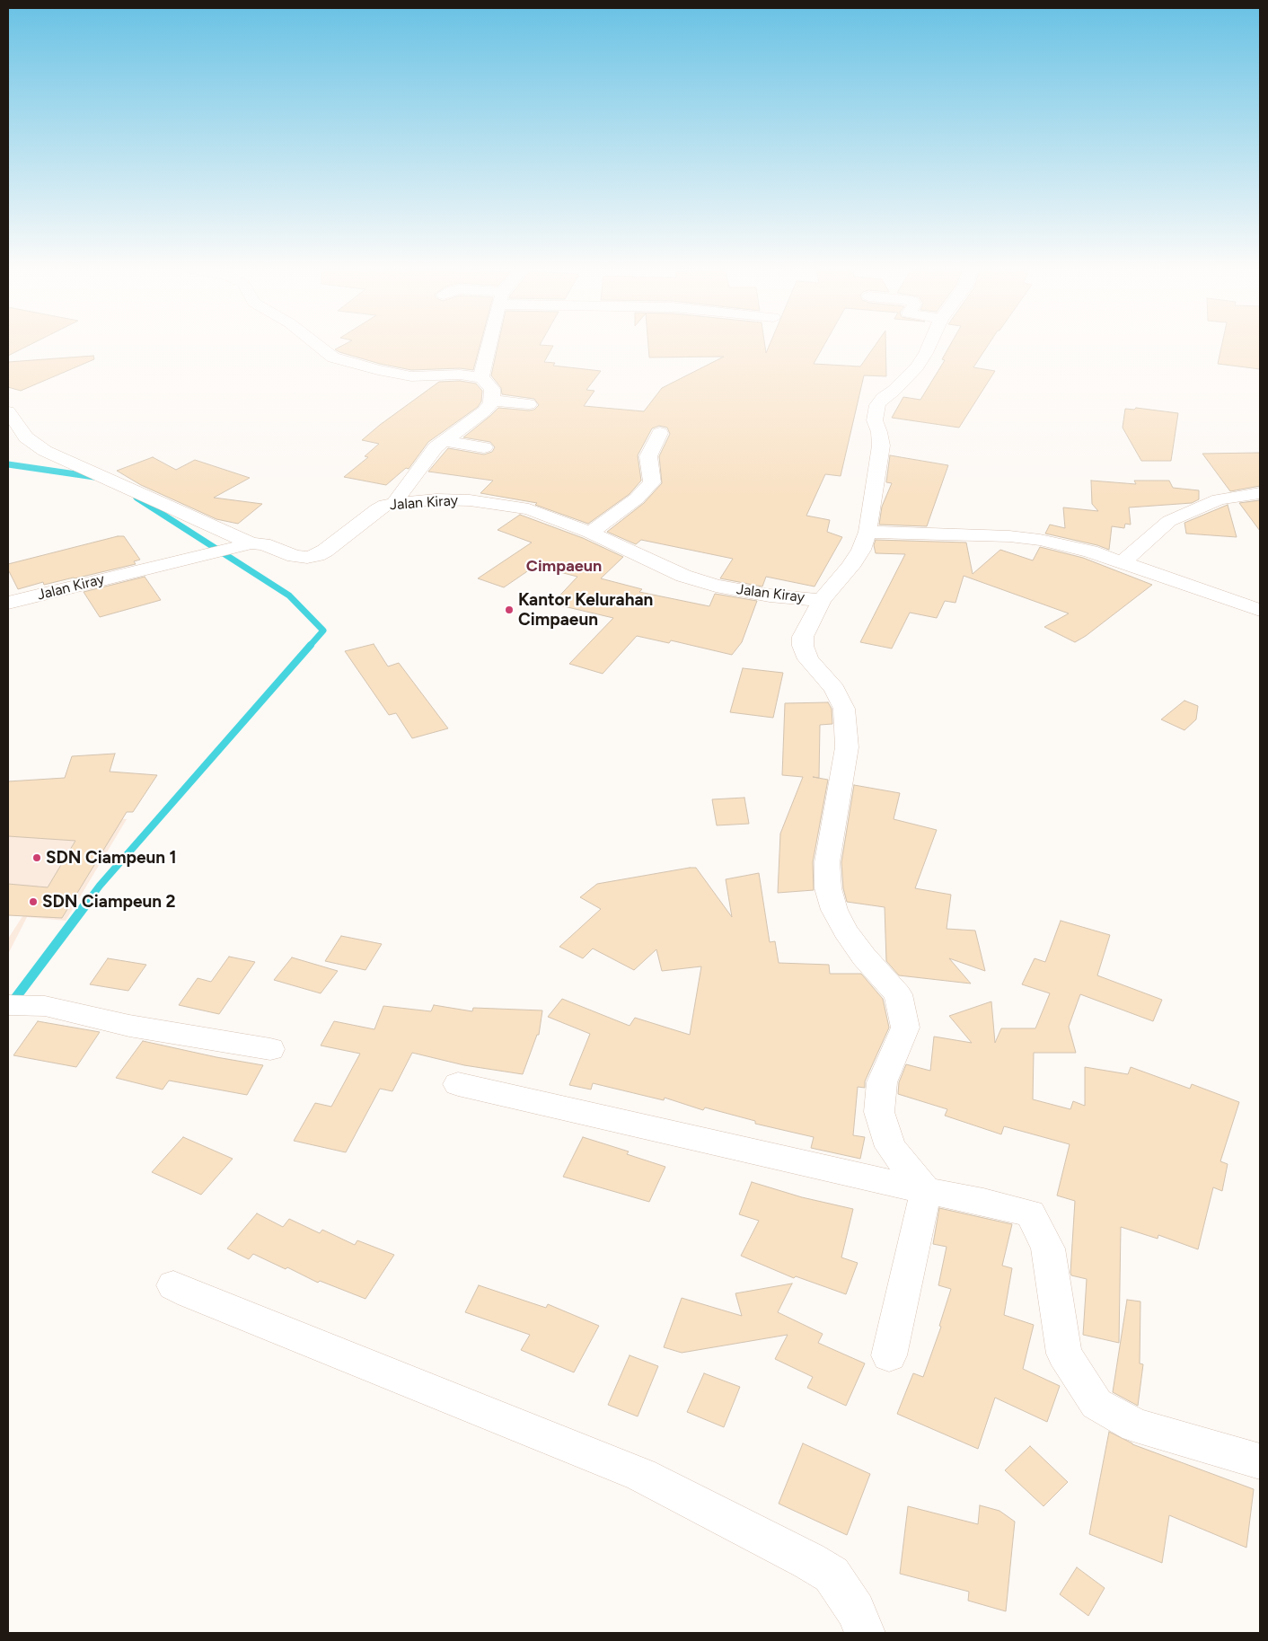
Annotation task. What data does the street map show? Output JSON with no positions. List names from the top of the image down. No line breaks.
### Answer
{"streets":{"street":["Jalan Kiray"]},"districts":["Cimpaeun"],"places":["Kantor Kelurahan Cimpaeun","SDN Ciampeun 1","SDN Ciampeun 2"]}
